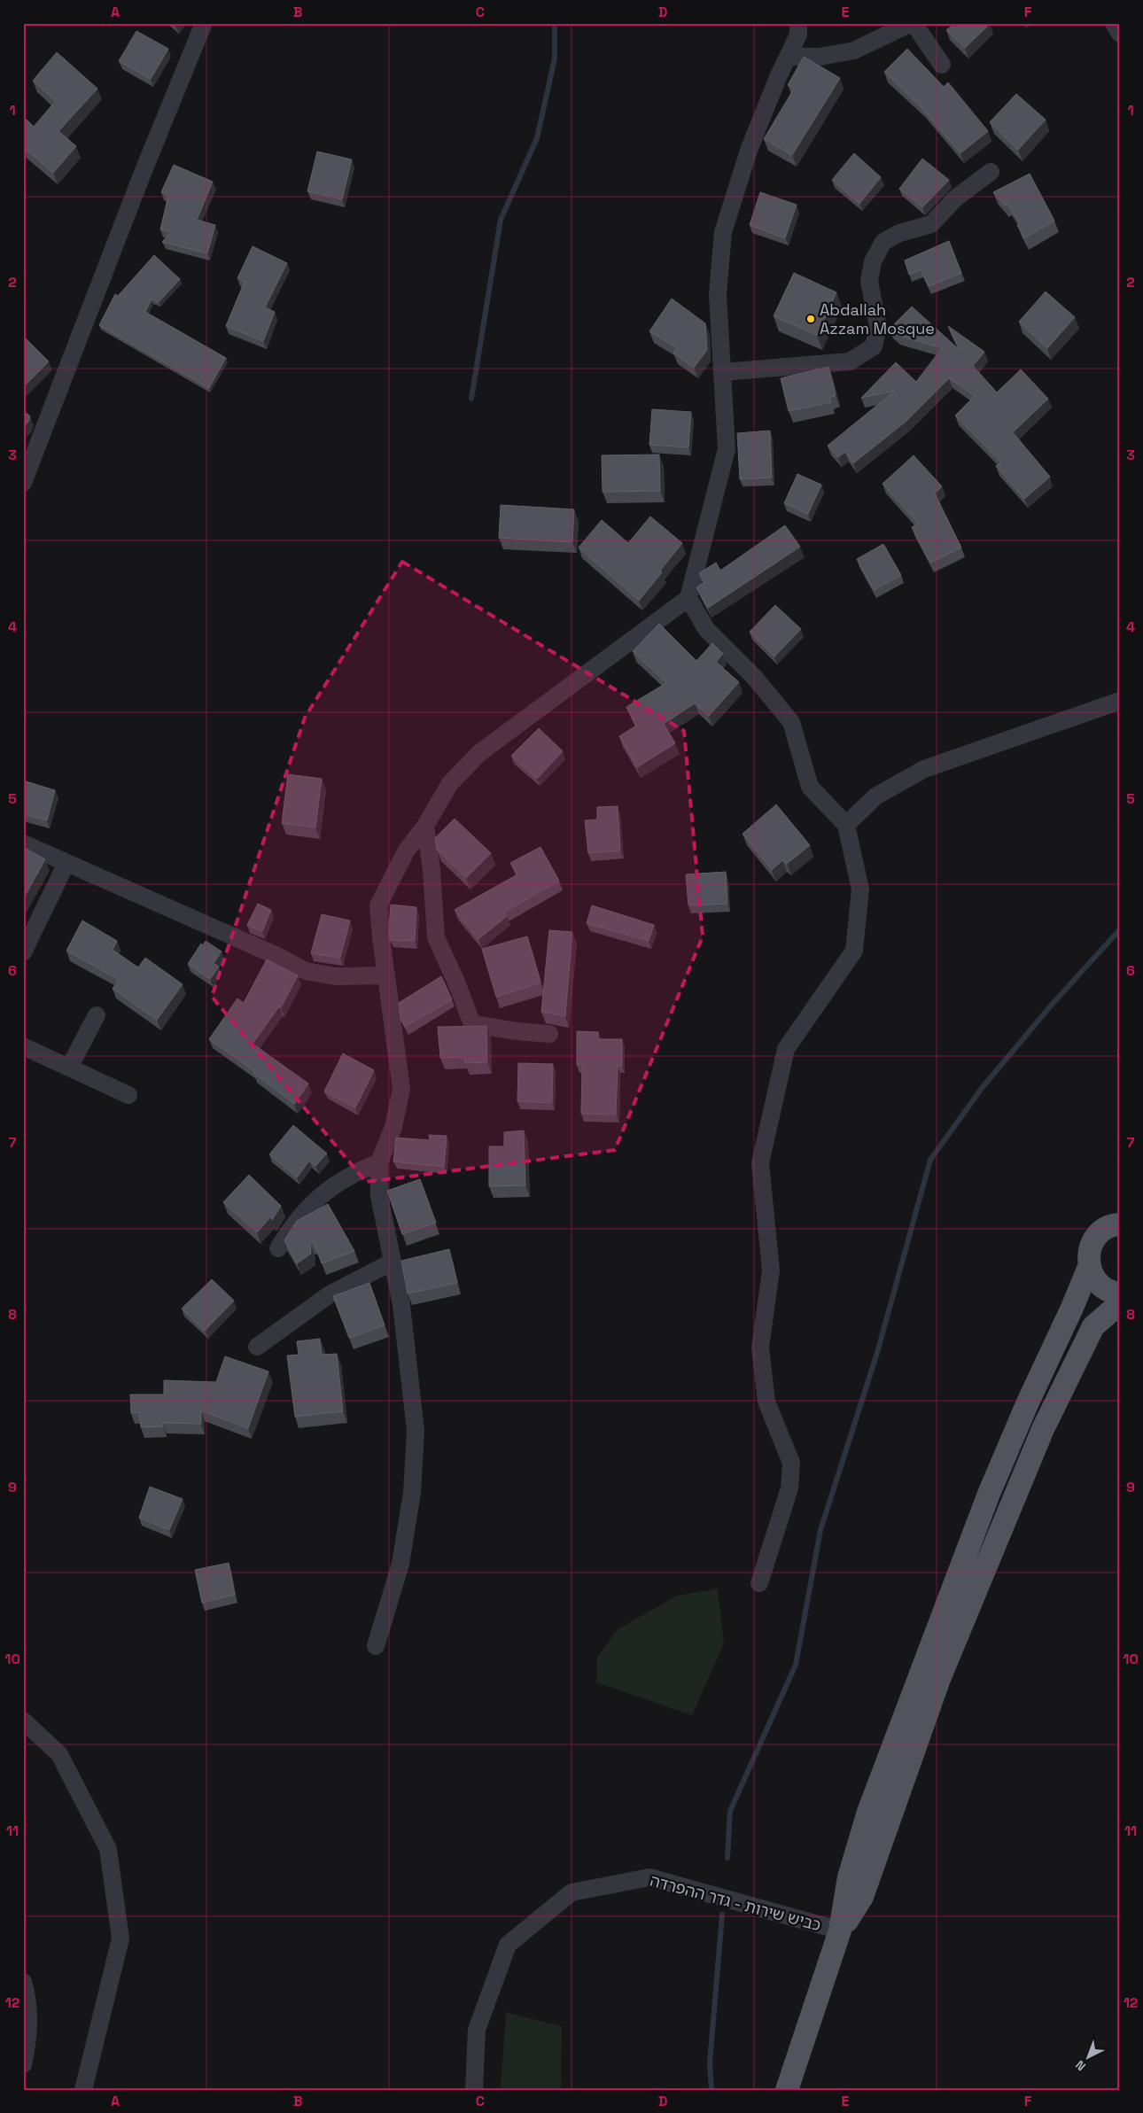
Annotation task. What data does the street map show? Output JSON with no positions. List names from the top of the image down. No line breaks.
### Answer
{"streets":{"street":["כביש שירות - גדר ההפרדה"]},"places":["Abdallah Azzam Mosque"],"north":"bottom left","grid":{"columns":["A","B","C","D","E","F"],"rows":["1","2","3","4","5","6","7","8","9","10","11","12"]}}
